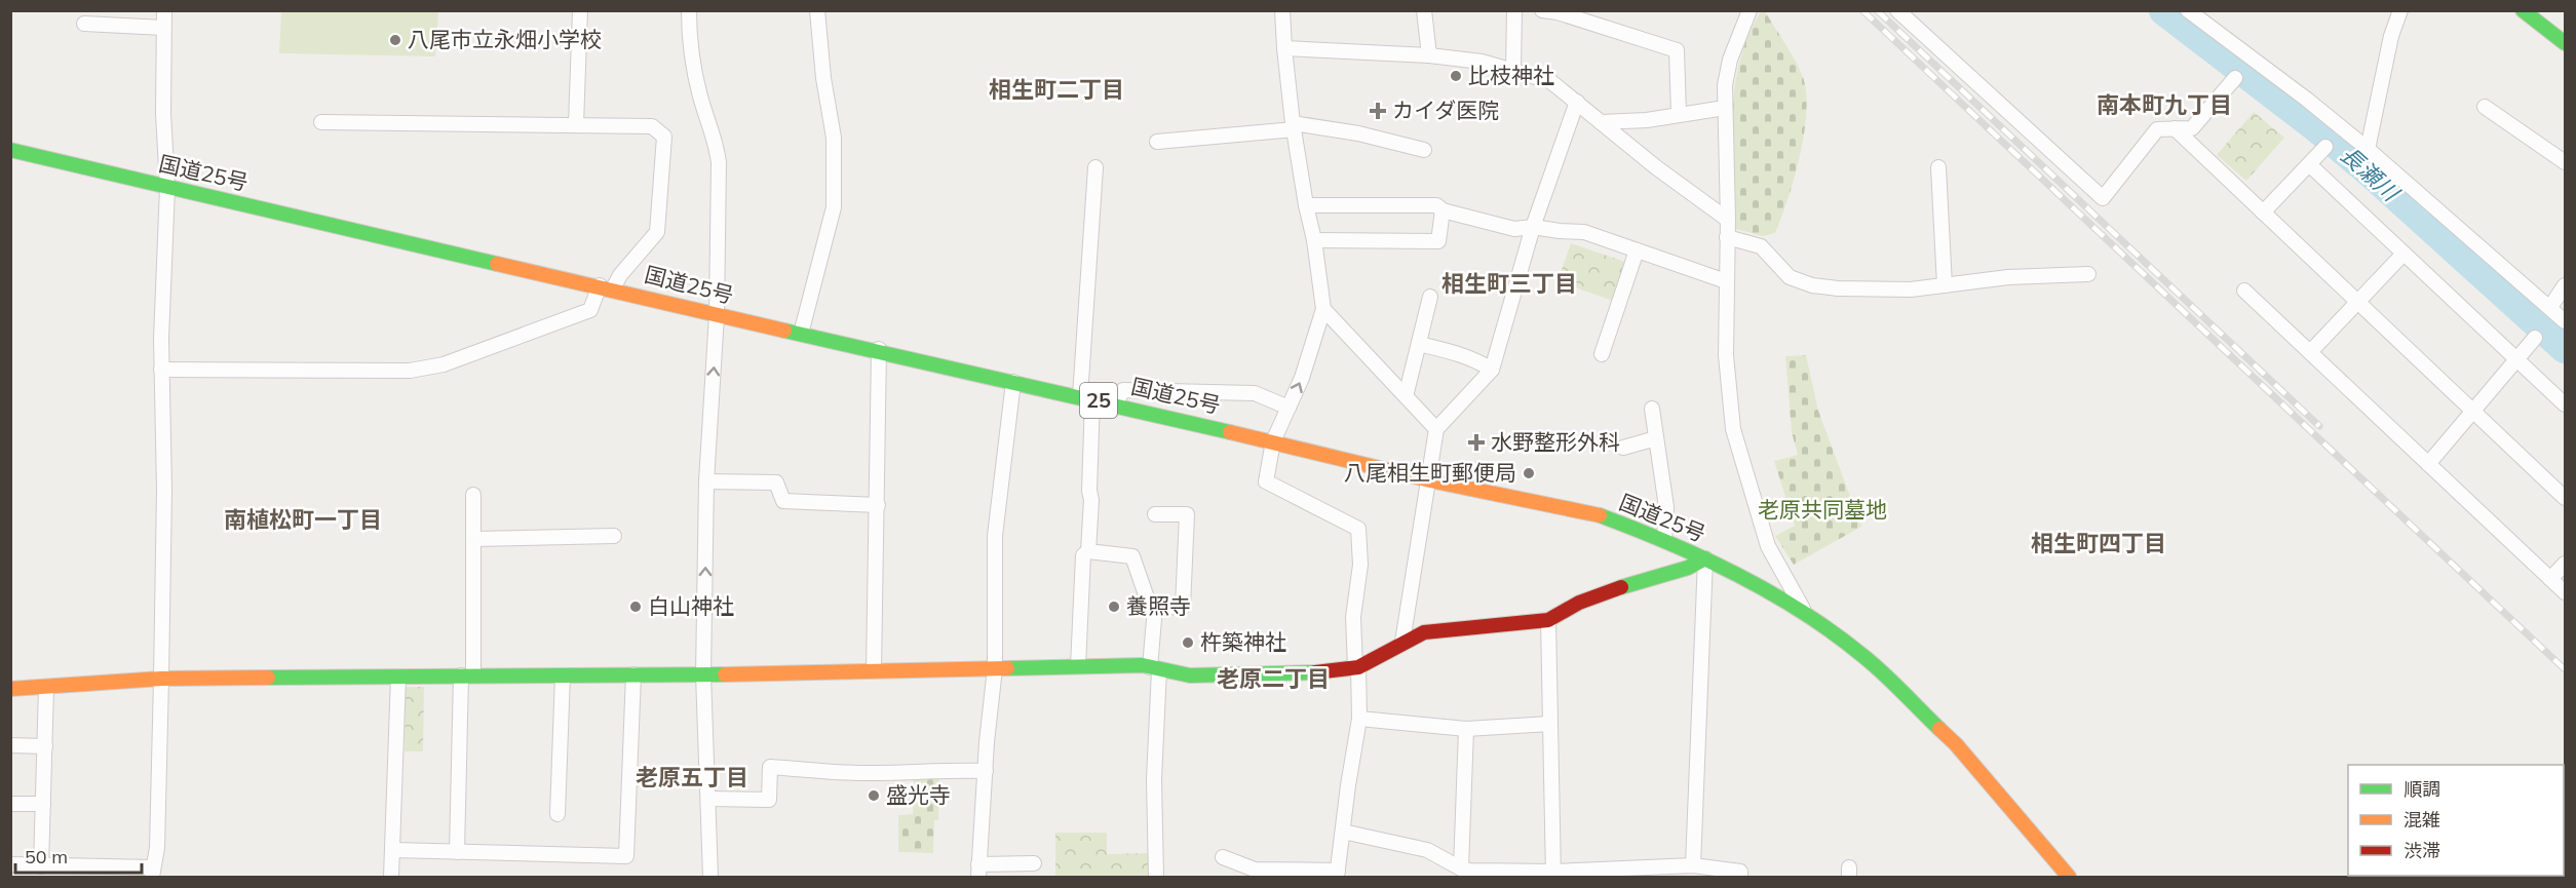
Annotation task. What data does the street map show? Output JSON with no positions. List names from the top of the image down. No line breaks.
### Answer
{"streets":{"main road":["国道25号","25"]},"districts":["相生町二丁目","南本町九丁目","相生町三丁目","南植松町一丁目","相生町四丁目","老原二丁目","老原五丁目"],"water":["長瀬川"],"parks":["老原共同墓地"],"places":{"other":["八尾市立永畑小学校","比枝神社","八尾相生町郵便局","白山神社","養照寺","杵築神社","盛光寺"],"health":["カイダ医院","水野整形外科"]},"legend":["順調","混雑","渋滞"],"scale_bar":"50 m"}
